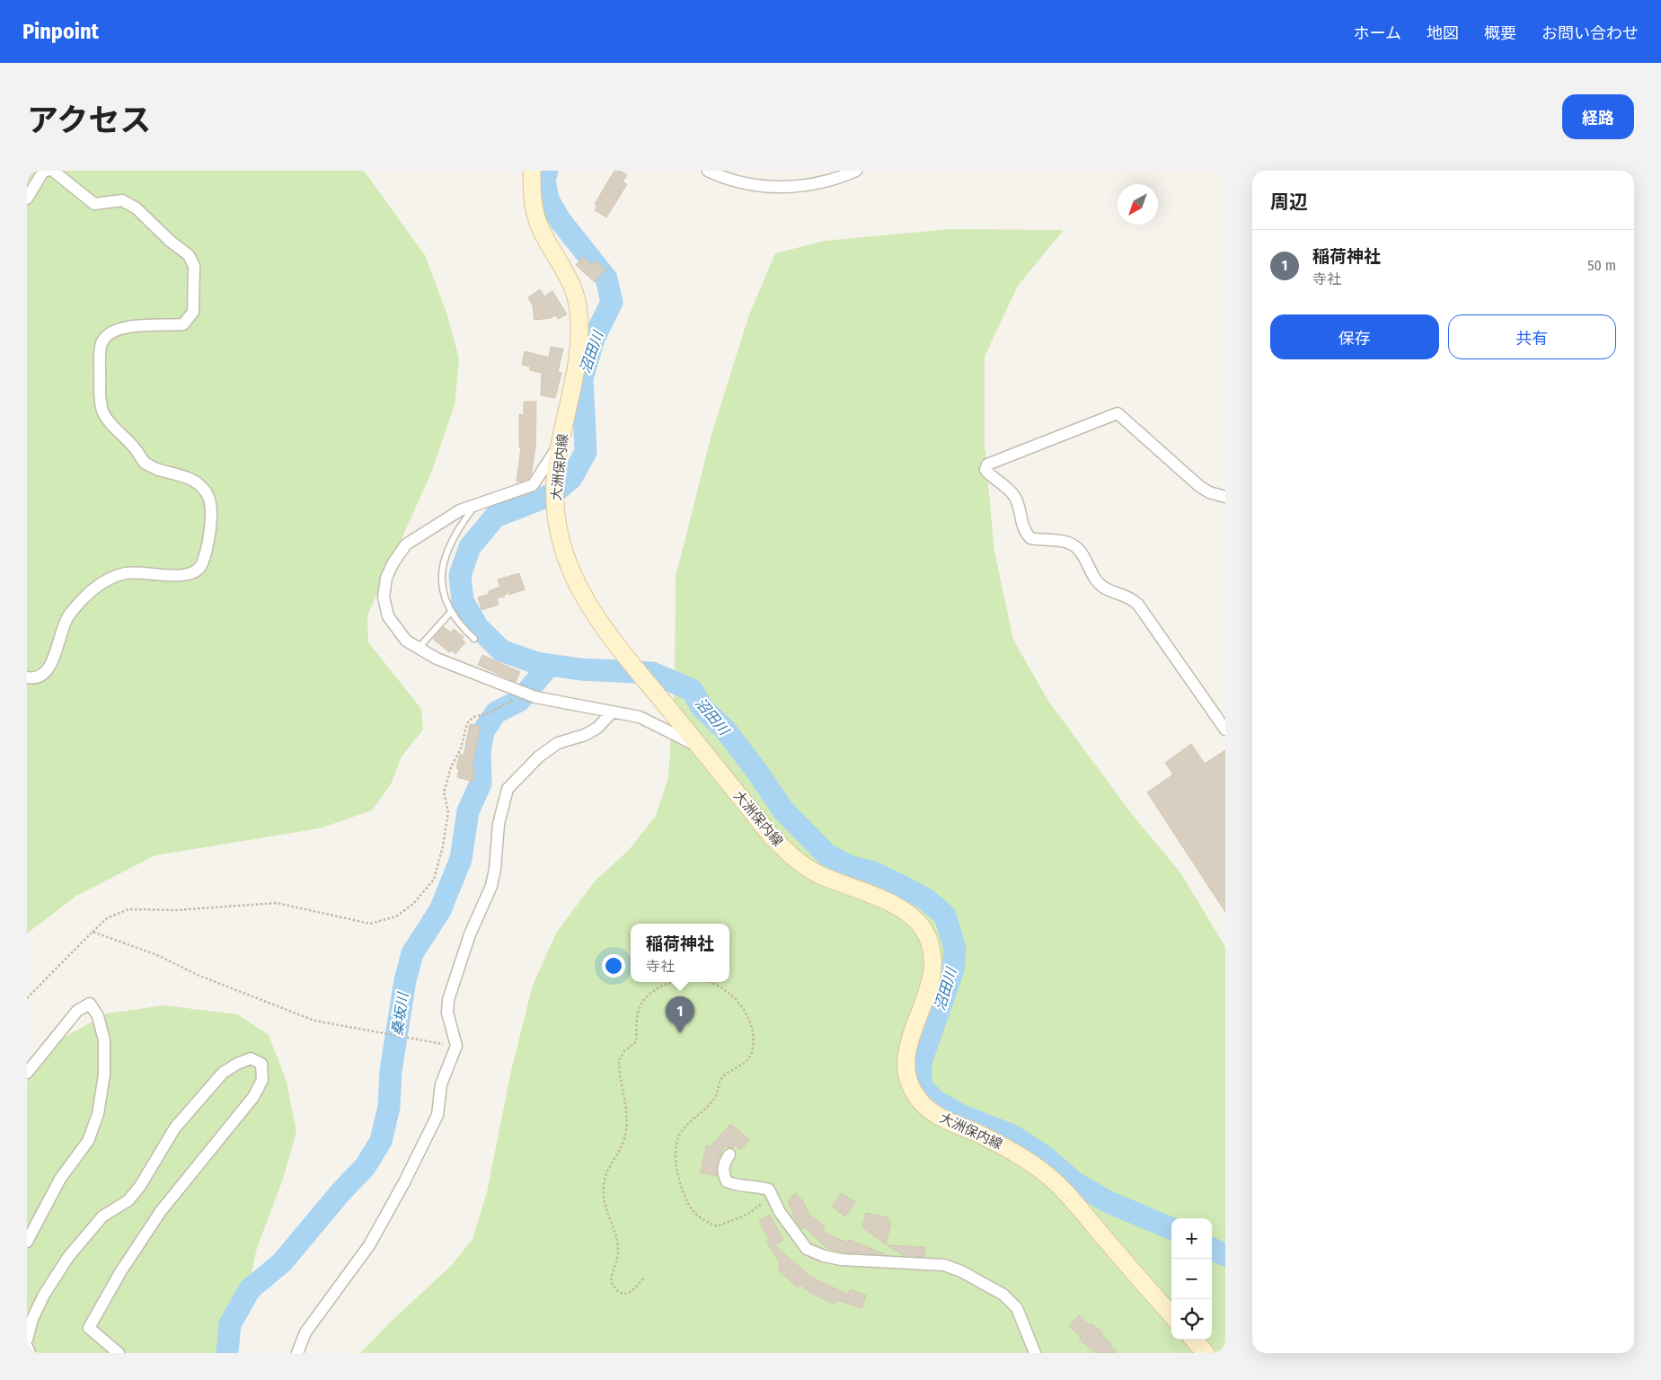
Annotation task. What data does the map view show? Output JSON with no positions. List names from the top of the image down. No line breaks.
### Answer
{"streets":{"main road":["大洲保内線"]},"water":["沼田川","桑坂川"],"north":"bottom left","page":{"header":"Pinpoint","nav":["ホーム","地図","概要","お問い合わせ"],"title":"アクセス","buttons":["経路",["保存","共有"]],"heading":"周辺","list":[{"mark":"1","name":"稲荷神社","note":"寺社","value":"50 m"}],"popup":["稲荷神社","寺社"],"pins":"1","map_buttons":["+","−"]}}
